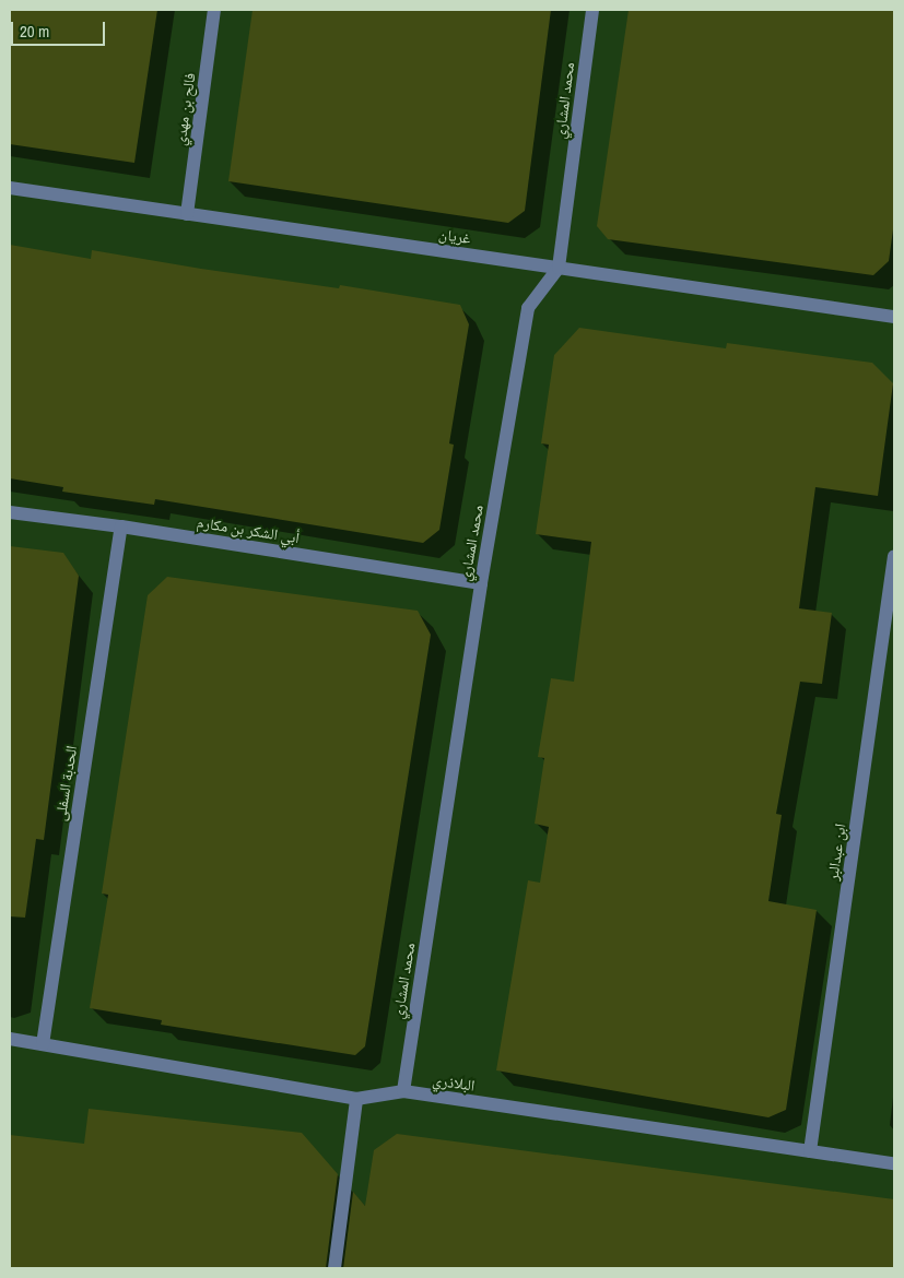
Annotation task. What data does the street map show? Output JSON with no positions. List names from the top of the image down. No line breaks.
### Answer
{"streets":{"street":["محمد المشاري","فالح بن مهدي","غريان","أبي الشكر بن مكارم","الحدبة السفلى","ابن عبدالبر","البلاذري"]},"crossings":[["محمد المشاري","غريان"],["محمد المشاري","أبي الشكر بن مكارم"],["محمد المشاري","البلاذري"],["فالح بن مهدي","غريان"],["أبي الشكر بن مكارم","الحدبة السفلى"],["الحدبة السفلى","البلاذري"],["ابن عبدالبر","البلاذري"]],"scale_bar":"20 m"}
